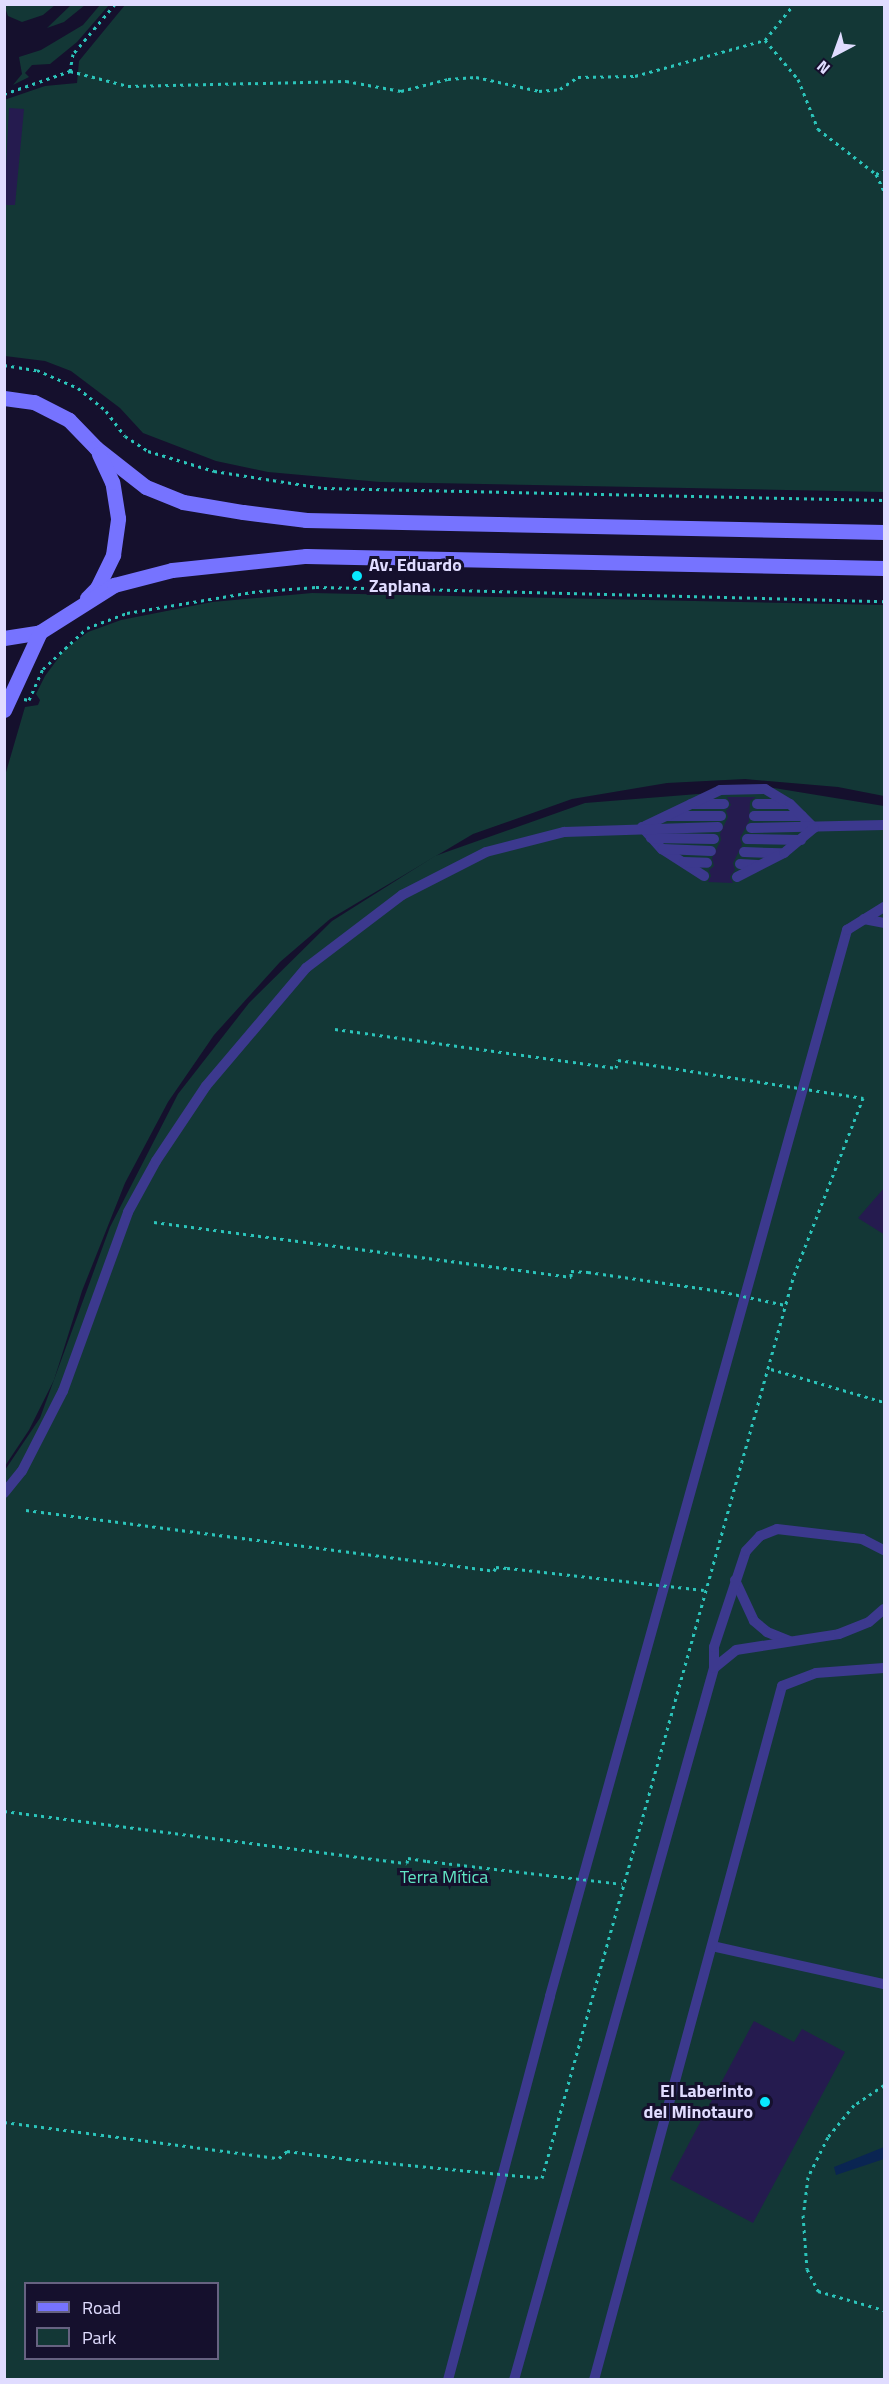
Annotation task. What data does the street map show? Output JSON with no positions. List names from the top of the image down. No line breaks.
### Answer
{"parks":["Terra Mítica"],"places":["Av. Eduardo Zaplana","El Laberinto del Minotauro"],"legend":["Road","Park"],"north":"bottom left"}
